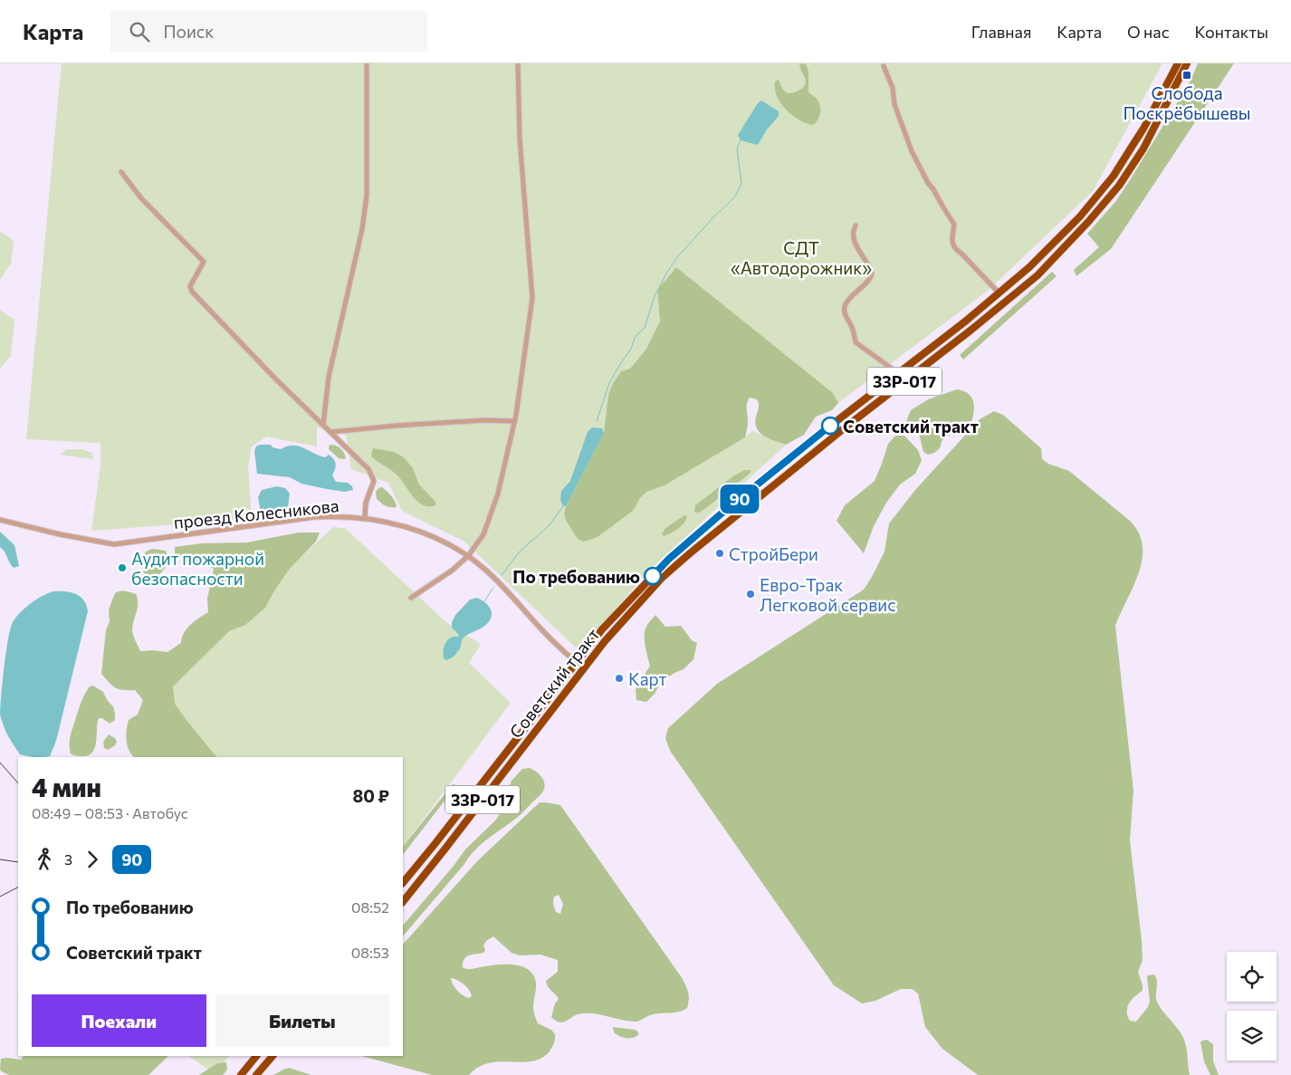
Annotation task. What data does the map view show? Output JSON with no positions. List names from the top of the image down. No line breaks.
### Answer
{"streets":{"highway":["33Р-017","Советский тракт"],"street":["проезд Колесникова"]},"crossings":[["проезд Колесникова","Советский тракт"]],"parks":["СДТ «Автодорожник»"],"places":{"transit":["Слобода Поскрёбышевы"],"other":["Советский тракт","СтройБери","Аудит пожарной безопасности","По требованию","Евро-Трак Легковой сервис","Карт"]},"lines":["bus line 90"],"page":{"header":"Карта","search":"Поиск","nav":["Главная","Карта","О нас","Контакты"],"on_map":"90","heading":["4 мин","08:49 – 08:53 · Автобус","80 ₽"],"legs":["3","90"],"list":[{"name":"По требованию","value":"08:52"},{"name":"Советский тракт","value":"08:53"}],"buttons":["Поехали","Билеты"]}}
